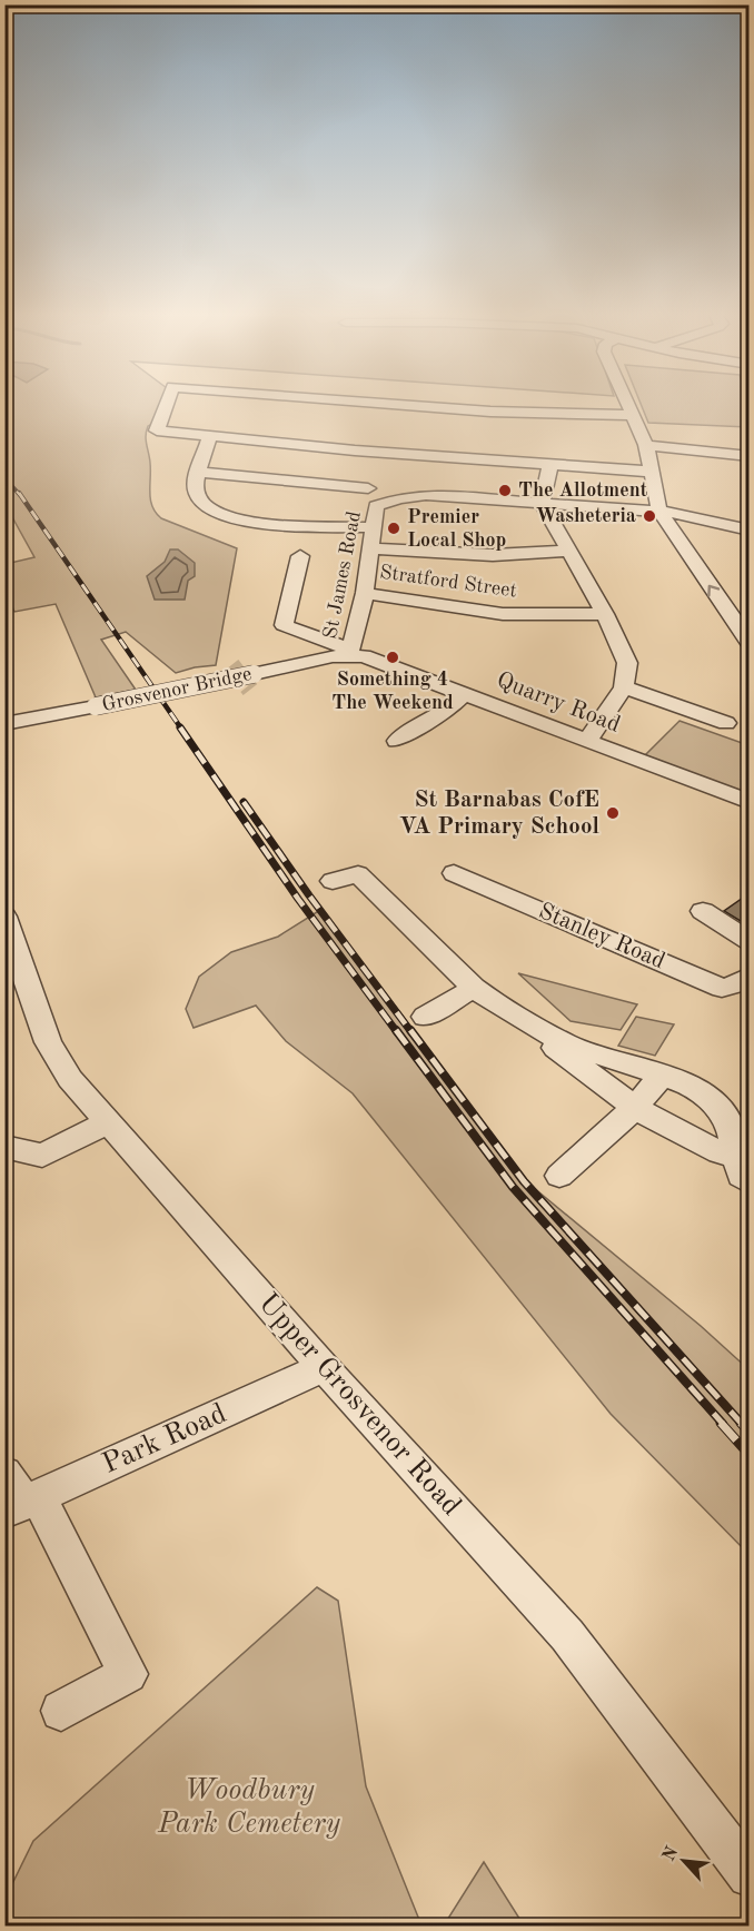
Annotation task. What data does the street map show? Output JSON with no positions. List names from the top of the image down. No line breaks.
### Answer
{"streets":{"street":["St James Road","Stratford Street","Grosvenor Bridge","Quarry Road","Stanley Road","Upper Grosvenor Road","Park Road"]},"crossings":[["St James Road","Stratford Street"],["St James Road","Grosvenor Bridge"],["St James Road","Quarry Road"],["Grosvenor Bridge","Quarry Road"],["Upper Grosvenor Road","Park Road"]],"parks":["Woodbury Park Cemetery"],"places":["The Allotment","Washeteria","Premier Local Shop","Something 4 The Weekend","St Barnabas CofE VA Primary School"],"north":"top left"}
